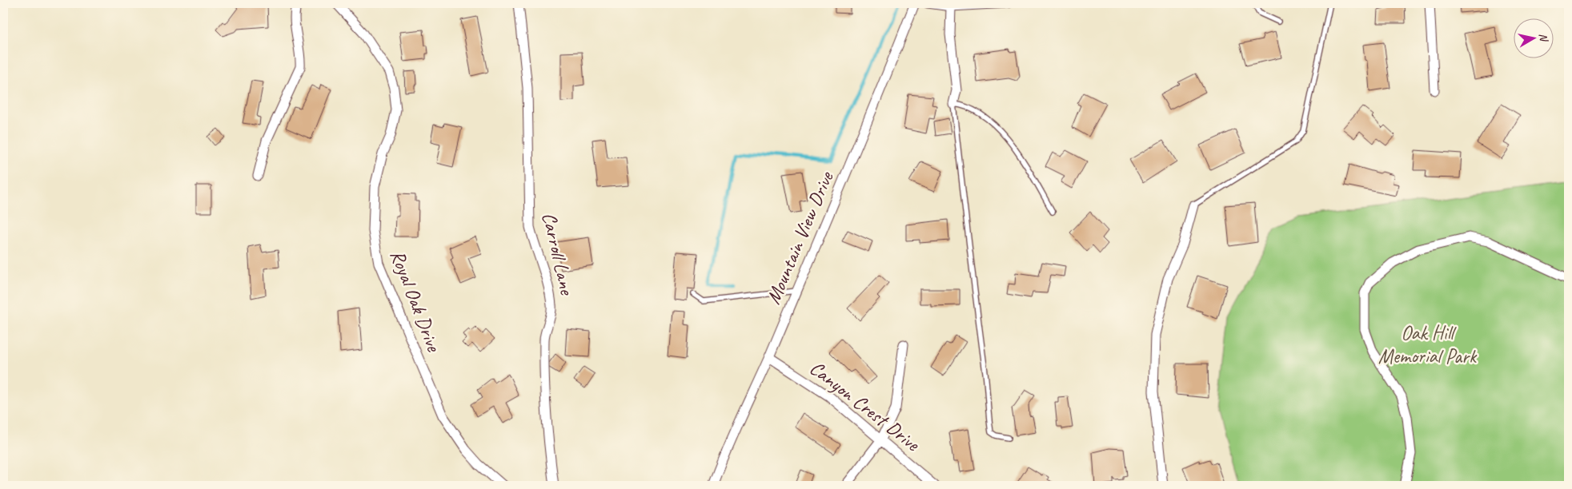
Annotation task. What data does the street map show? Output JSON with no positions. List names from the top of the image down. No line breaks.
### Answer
{"streets":{"street":["Mountain View Drive","Carroll Lane","Royal Oak Drive","Canyon Crest Drive"]},"crossings":[["Mountain View Drive","Canyon Crest Drive"]],"parks":["Oak Hill Memorial Park"],"north":"right"}
